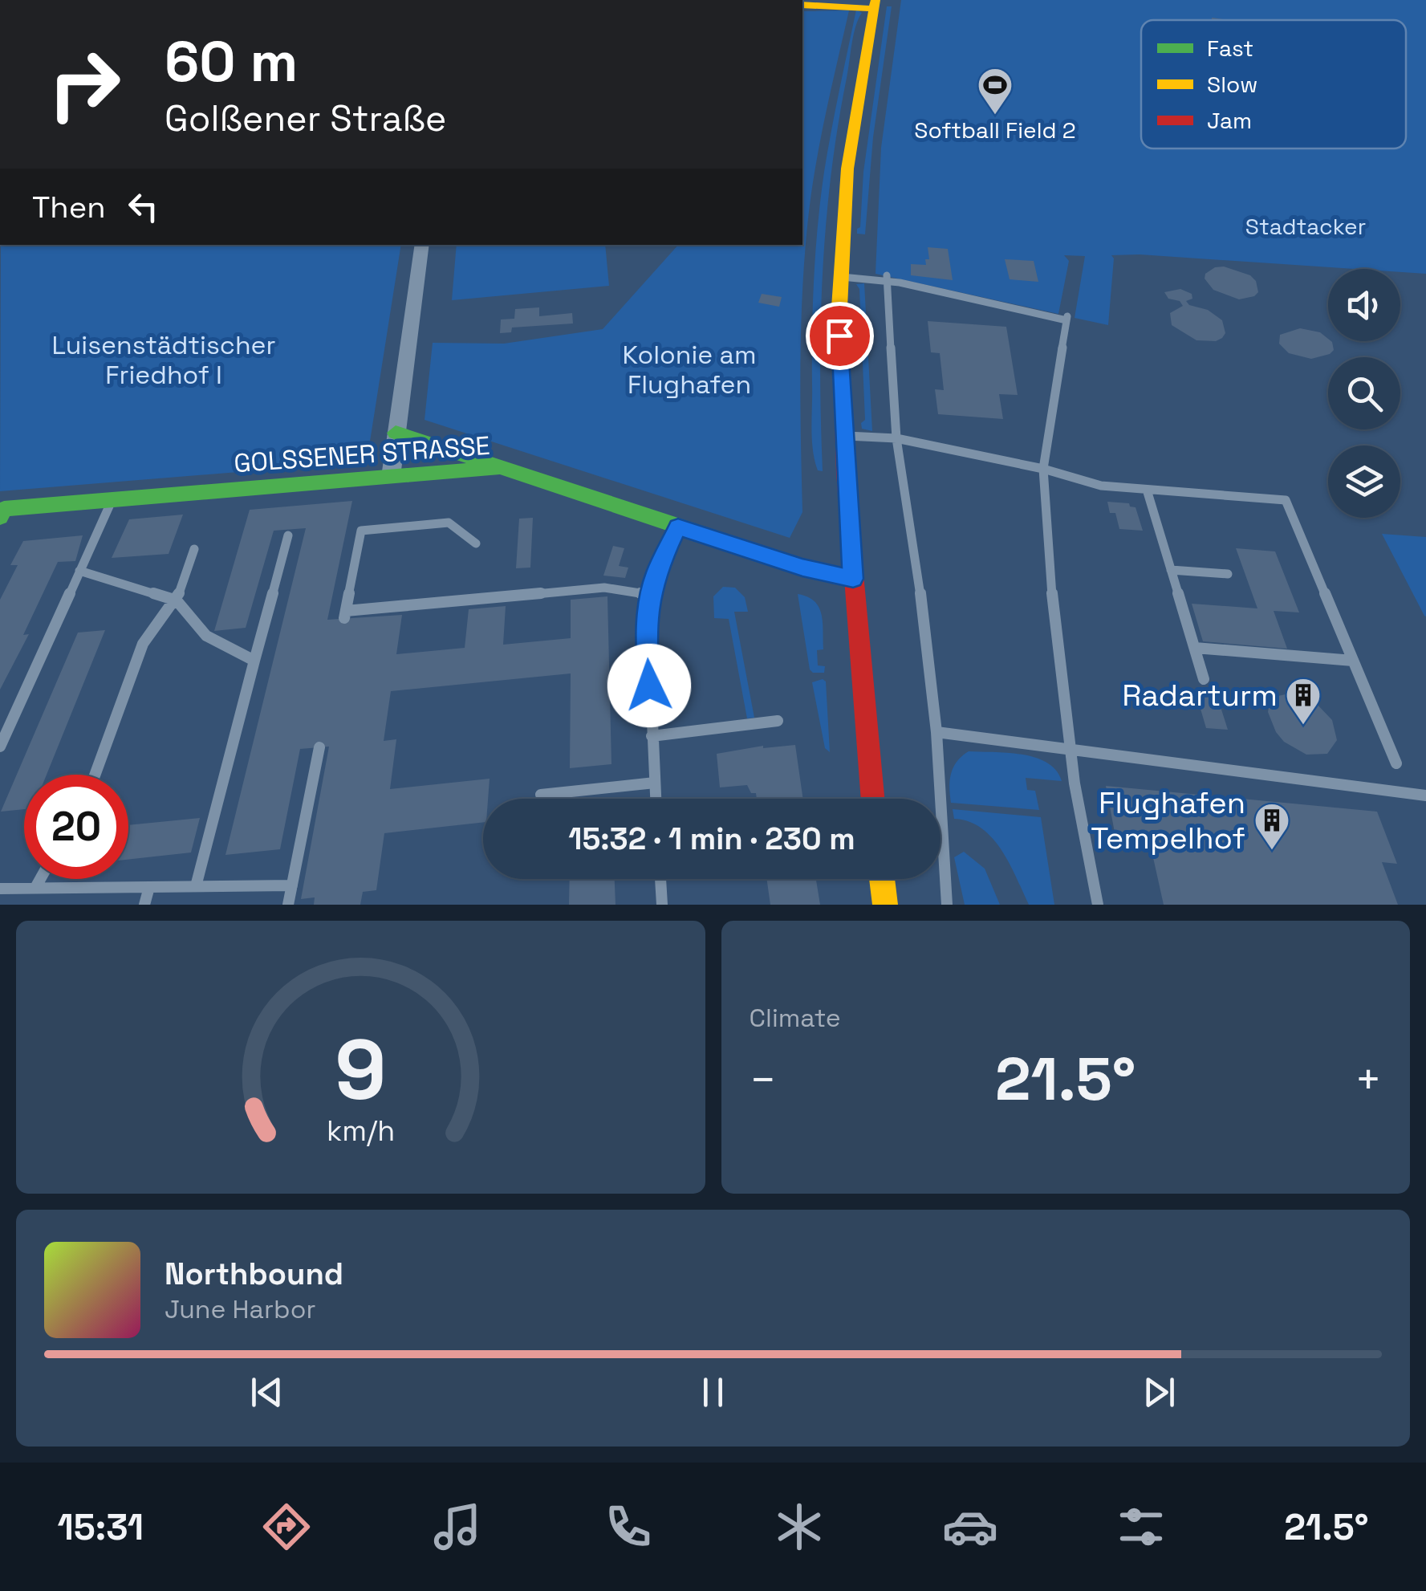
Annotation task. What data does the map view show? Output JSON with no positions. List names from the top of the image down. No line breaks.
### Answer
{"streets":{"main road":["GOLSSENER STRASSE"]},"parks":["Stadtacker","Luisenstädtischer Friedhof I","Kolonie am Flughafen"],"places":{"sports":["Softball Field 2"],"building":["Radarturm","Flughafen Tempelhof"]},"legend":["Fast","Slow","Jam"],"page":{"turn":["60 m","Golßener Straße"],"then":"Then","limit":"20","trip":"15:32 · 1 min · 230 m","tile":"Climate","heat":["−","21.5°","+"],"song":["Northbound","June Harbor"],"tabs":["15:31","21.5°"],"gauge":["9","km/h"]}}
